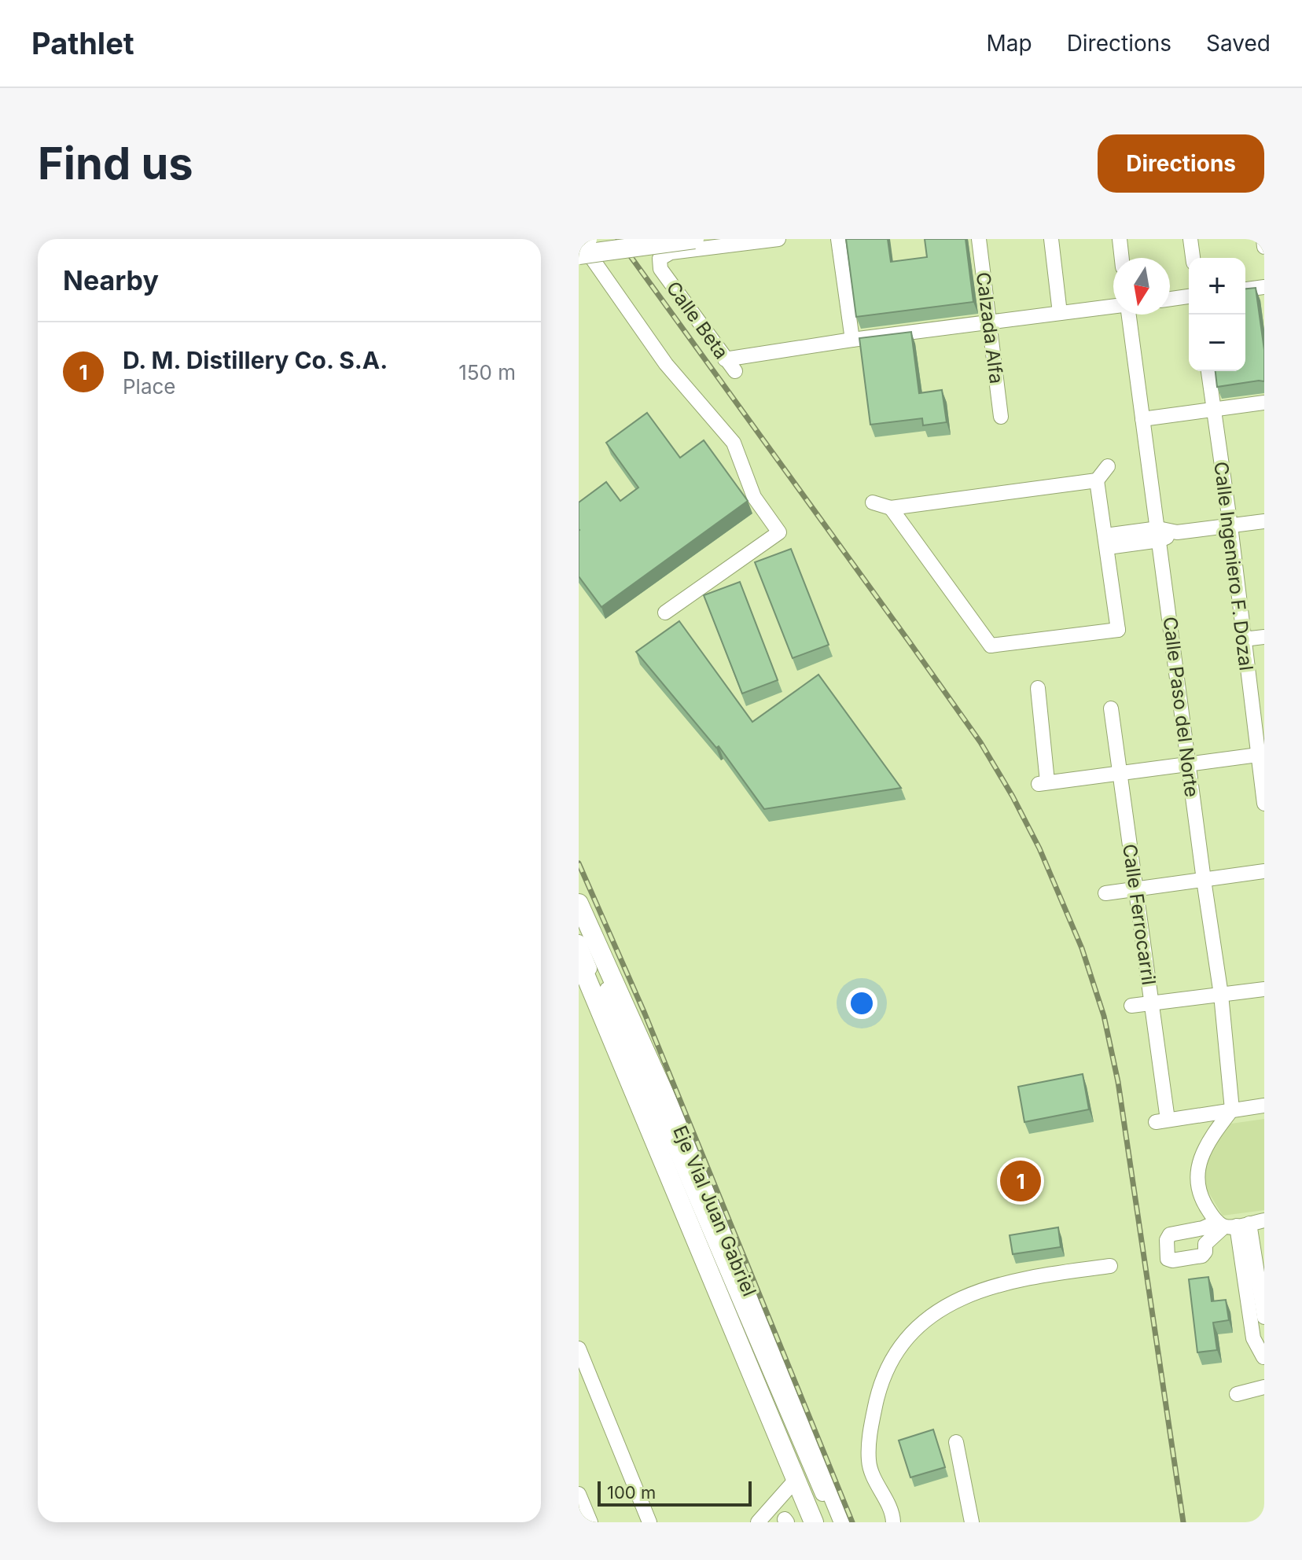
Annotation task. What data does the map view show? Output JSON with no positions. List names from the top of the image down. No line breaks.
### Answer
{"streets":{"main road":["Eje Vial Juan Gabriel"],"street":["Calle Beta","Calzada Alfa","Calle Ingeniero F. Dozal","Calle Paso del Norte","Calle Ferrocarril"]},"crossings":[["Calle Paso del Norte","Calle Ferrocarril"]],"scale_bar":"100 m","north":"bottom","page":{"header":"Pathlet","nav":["Map","Directions","Saved"],"buttons":"Directions","title":"Find us","heading":"Nearby","map_buttons":["+","−"],"list":[{"mark":"1","name":"D. M. Distillery Co. S.A.","note":"Place","value":"150 m"}],"pins":"1","scale":"100 m"}}
